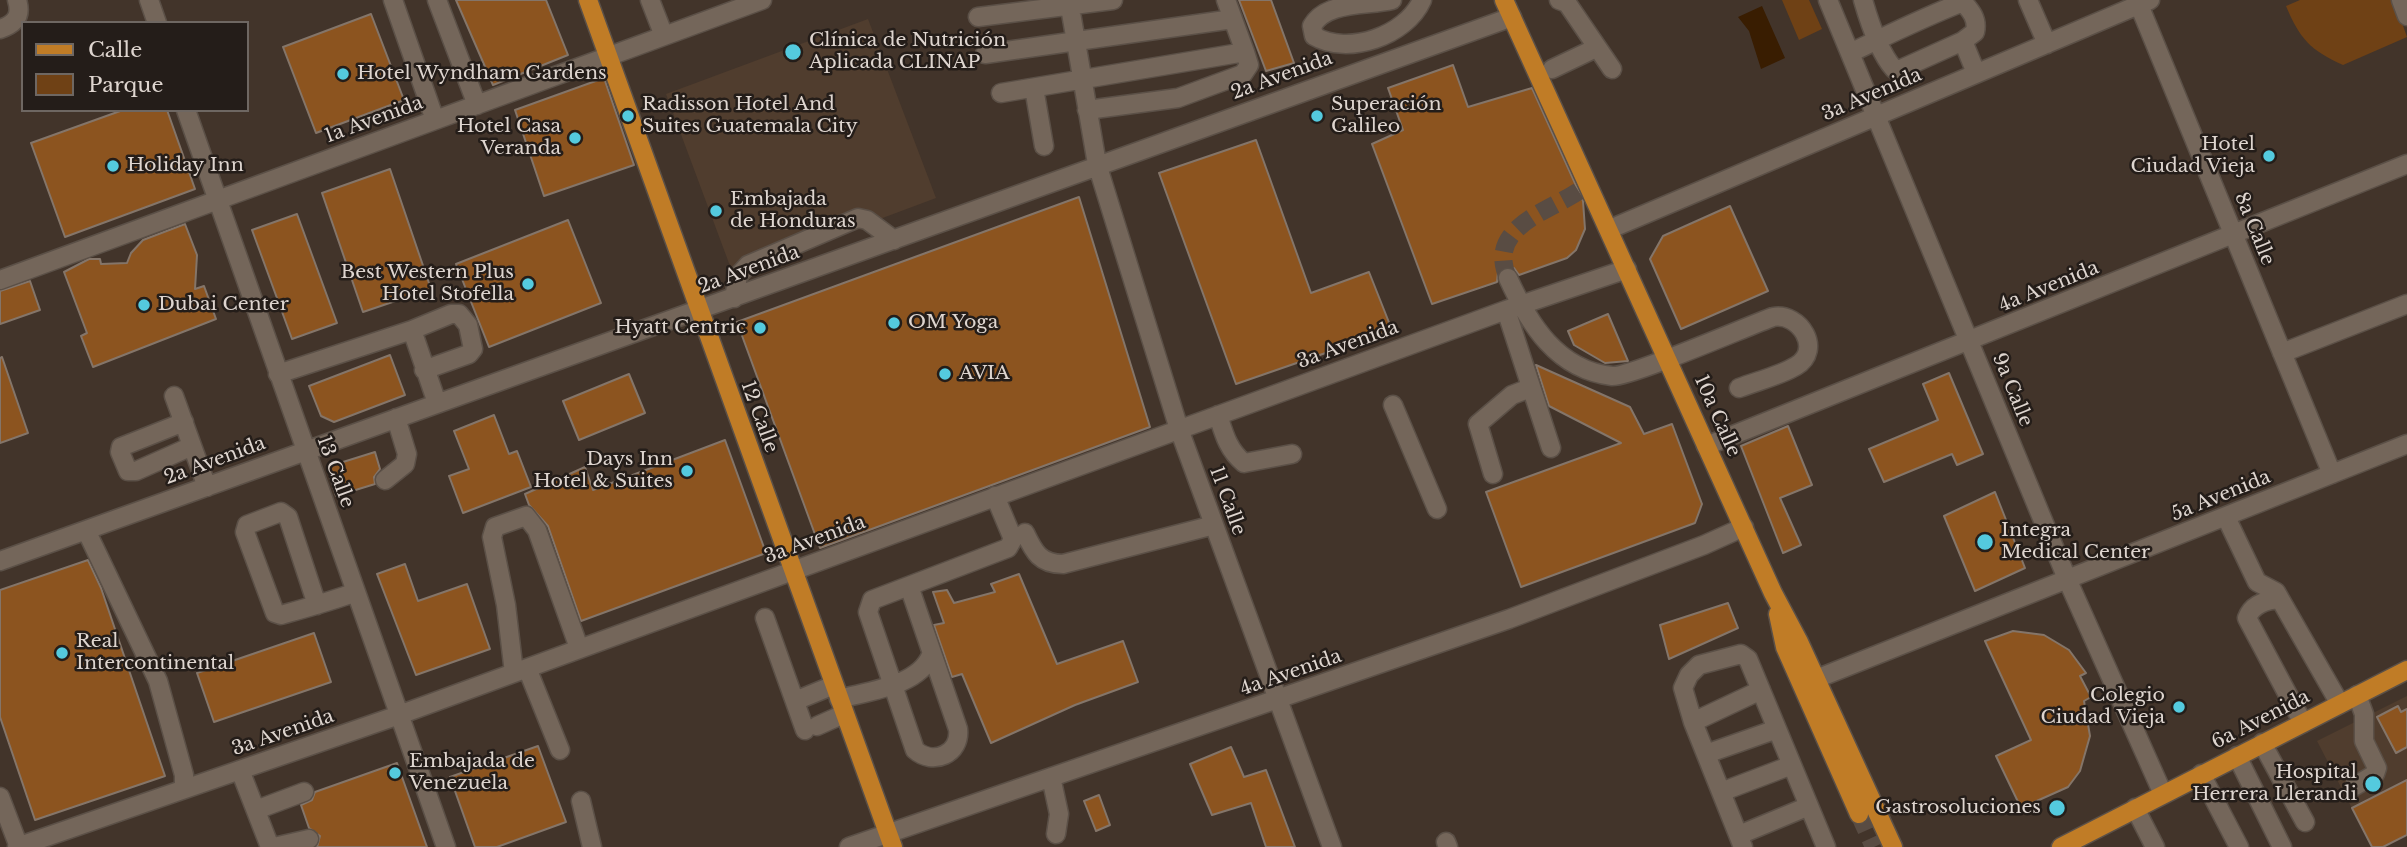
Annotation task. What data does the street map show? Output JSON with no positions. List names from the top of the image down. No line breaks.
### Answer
{"streets":{"main road":["10a Calle","12 Calle","6a Avenida"],"street":["2a Avenida","3a Avenida","1a Avenida","8a Calle","4a Avenida","9a Calle","13 Calle","5a Avenida","11 Calle"]},"crossings":[["2a Avenida","10a Calle"],["2a Avenida","12 Calle"],["2a Avenida","13 Calle"],["2a Avenida","11 Calle"],["3a Avenida","8a Calle"],["3a Avenida","9a Calle"],["3a Avenida","10a Calle"],["3a Avenida","12 Calle"],["3a Avenida","13 Calle"],["3a Avenida","11 Calle"],["1a Avenida","12 Calle"],["1a Avenida","13 Calle"],["8a Calle","4a Avenida"],["8a Calle","5a Avenida"],["4a Avenida","9a Calle"],["4a Avenida","10a Calle"],["4a Avenida","12 Calle"],["4a Avenida","11 Calle"],["9a Calle","5a Avenida"],["9a Calle","6a Avenida"],["10a Calle","5a Avenida"]],"places":["Clínica de Nutrición Aplicada CLINAP","Hotel Wyndham Gardens","Radisson Hotel And Suites Guatemala City","Superación Galileo","Hotel Casa Veranda","Hotel Ciudad Vieja","Holiday Inn","Embajada de Honduras","Best Western Plus Hotel Stofella","Dubai Center","OM Yoga","Hyatt Centric","AVIA","Days Inn Hotel & Suites","Integra Medical Center","Real Intercontinental","Colegio Ciudad Vieja","Embajada de Venezuela","Hospital Herrera Llerandi","Gastrosoluciones"],"legend":["Calle","Parque"]}
